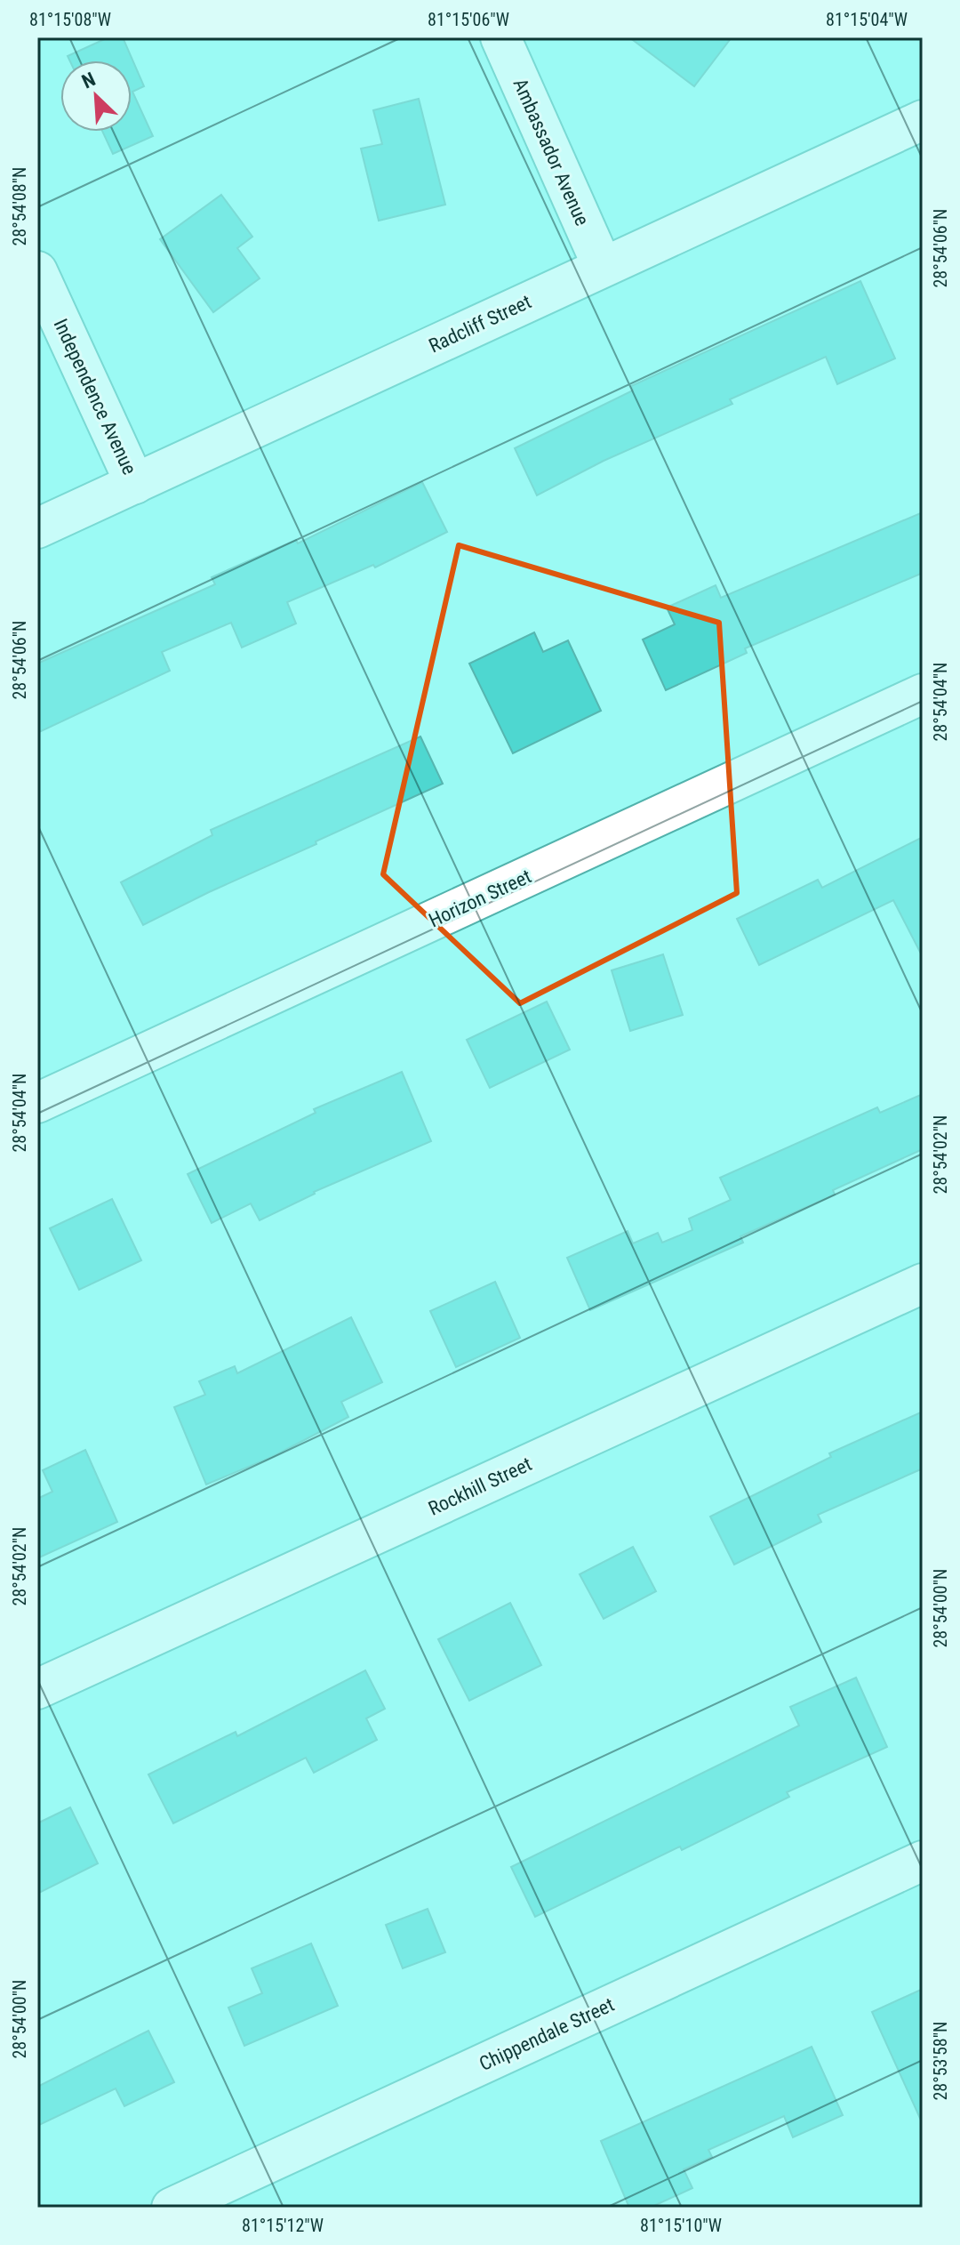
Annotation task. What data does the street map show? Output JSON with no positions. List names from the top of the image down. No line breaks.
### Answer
{"streets":{"street":["Ambassador Avenue","Radcliff Street","Independence Avenue","Horizon Street","Rockhill Street","Chippendale Street"]},"crossings":[["Ambassador Avenue","Radcliff Street"],["Radcliff Street","Independence Avenue"]],"north":"top left","coordinates":["81°15'08\"W","81°15'06\"W","81°15'04\"W","28°54'08\"N","28°54'06\"N","28°54'04\"N","28°54'02\"N","28°54'00\"N","28°53'58\"N","81°15'12\"W","81°15'10\"W"]}
